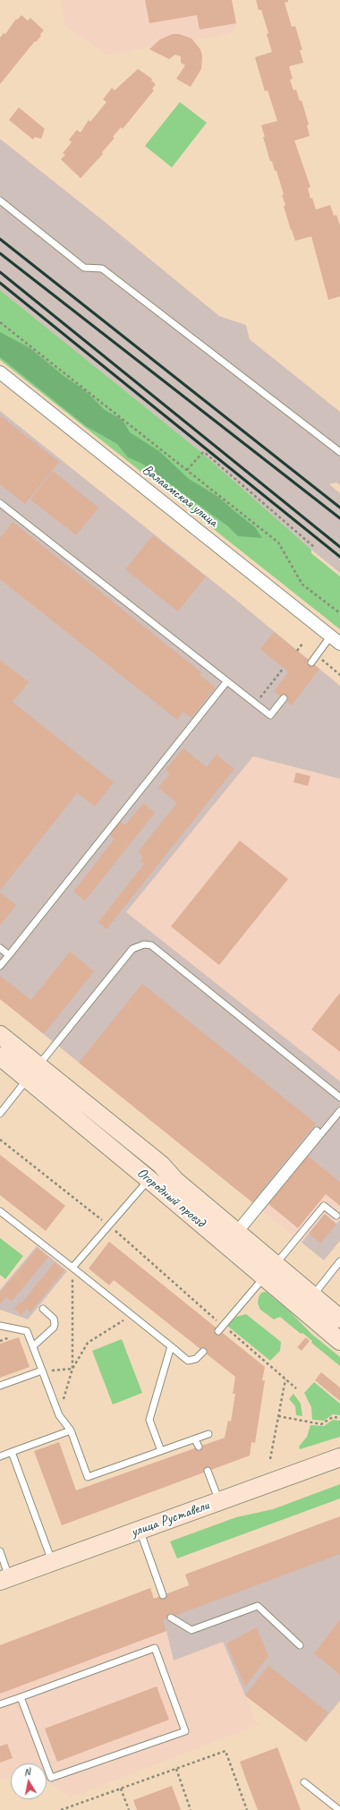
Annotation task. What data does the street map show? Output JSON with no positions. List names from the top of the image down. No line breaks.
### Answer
{"streets":{"main road":["Огородный проезд","улица Руставели"],"street":["Валаамская улица"]},"north":"top"}
